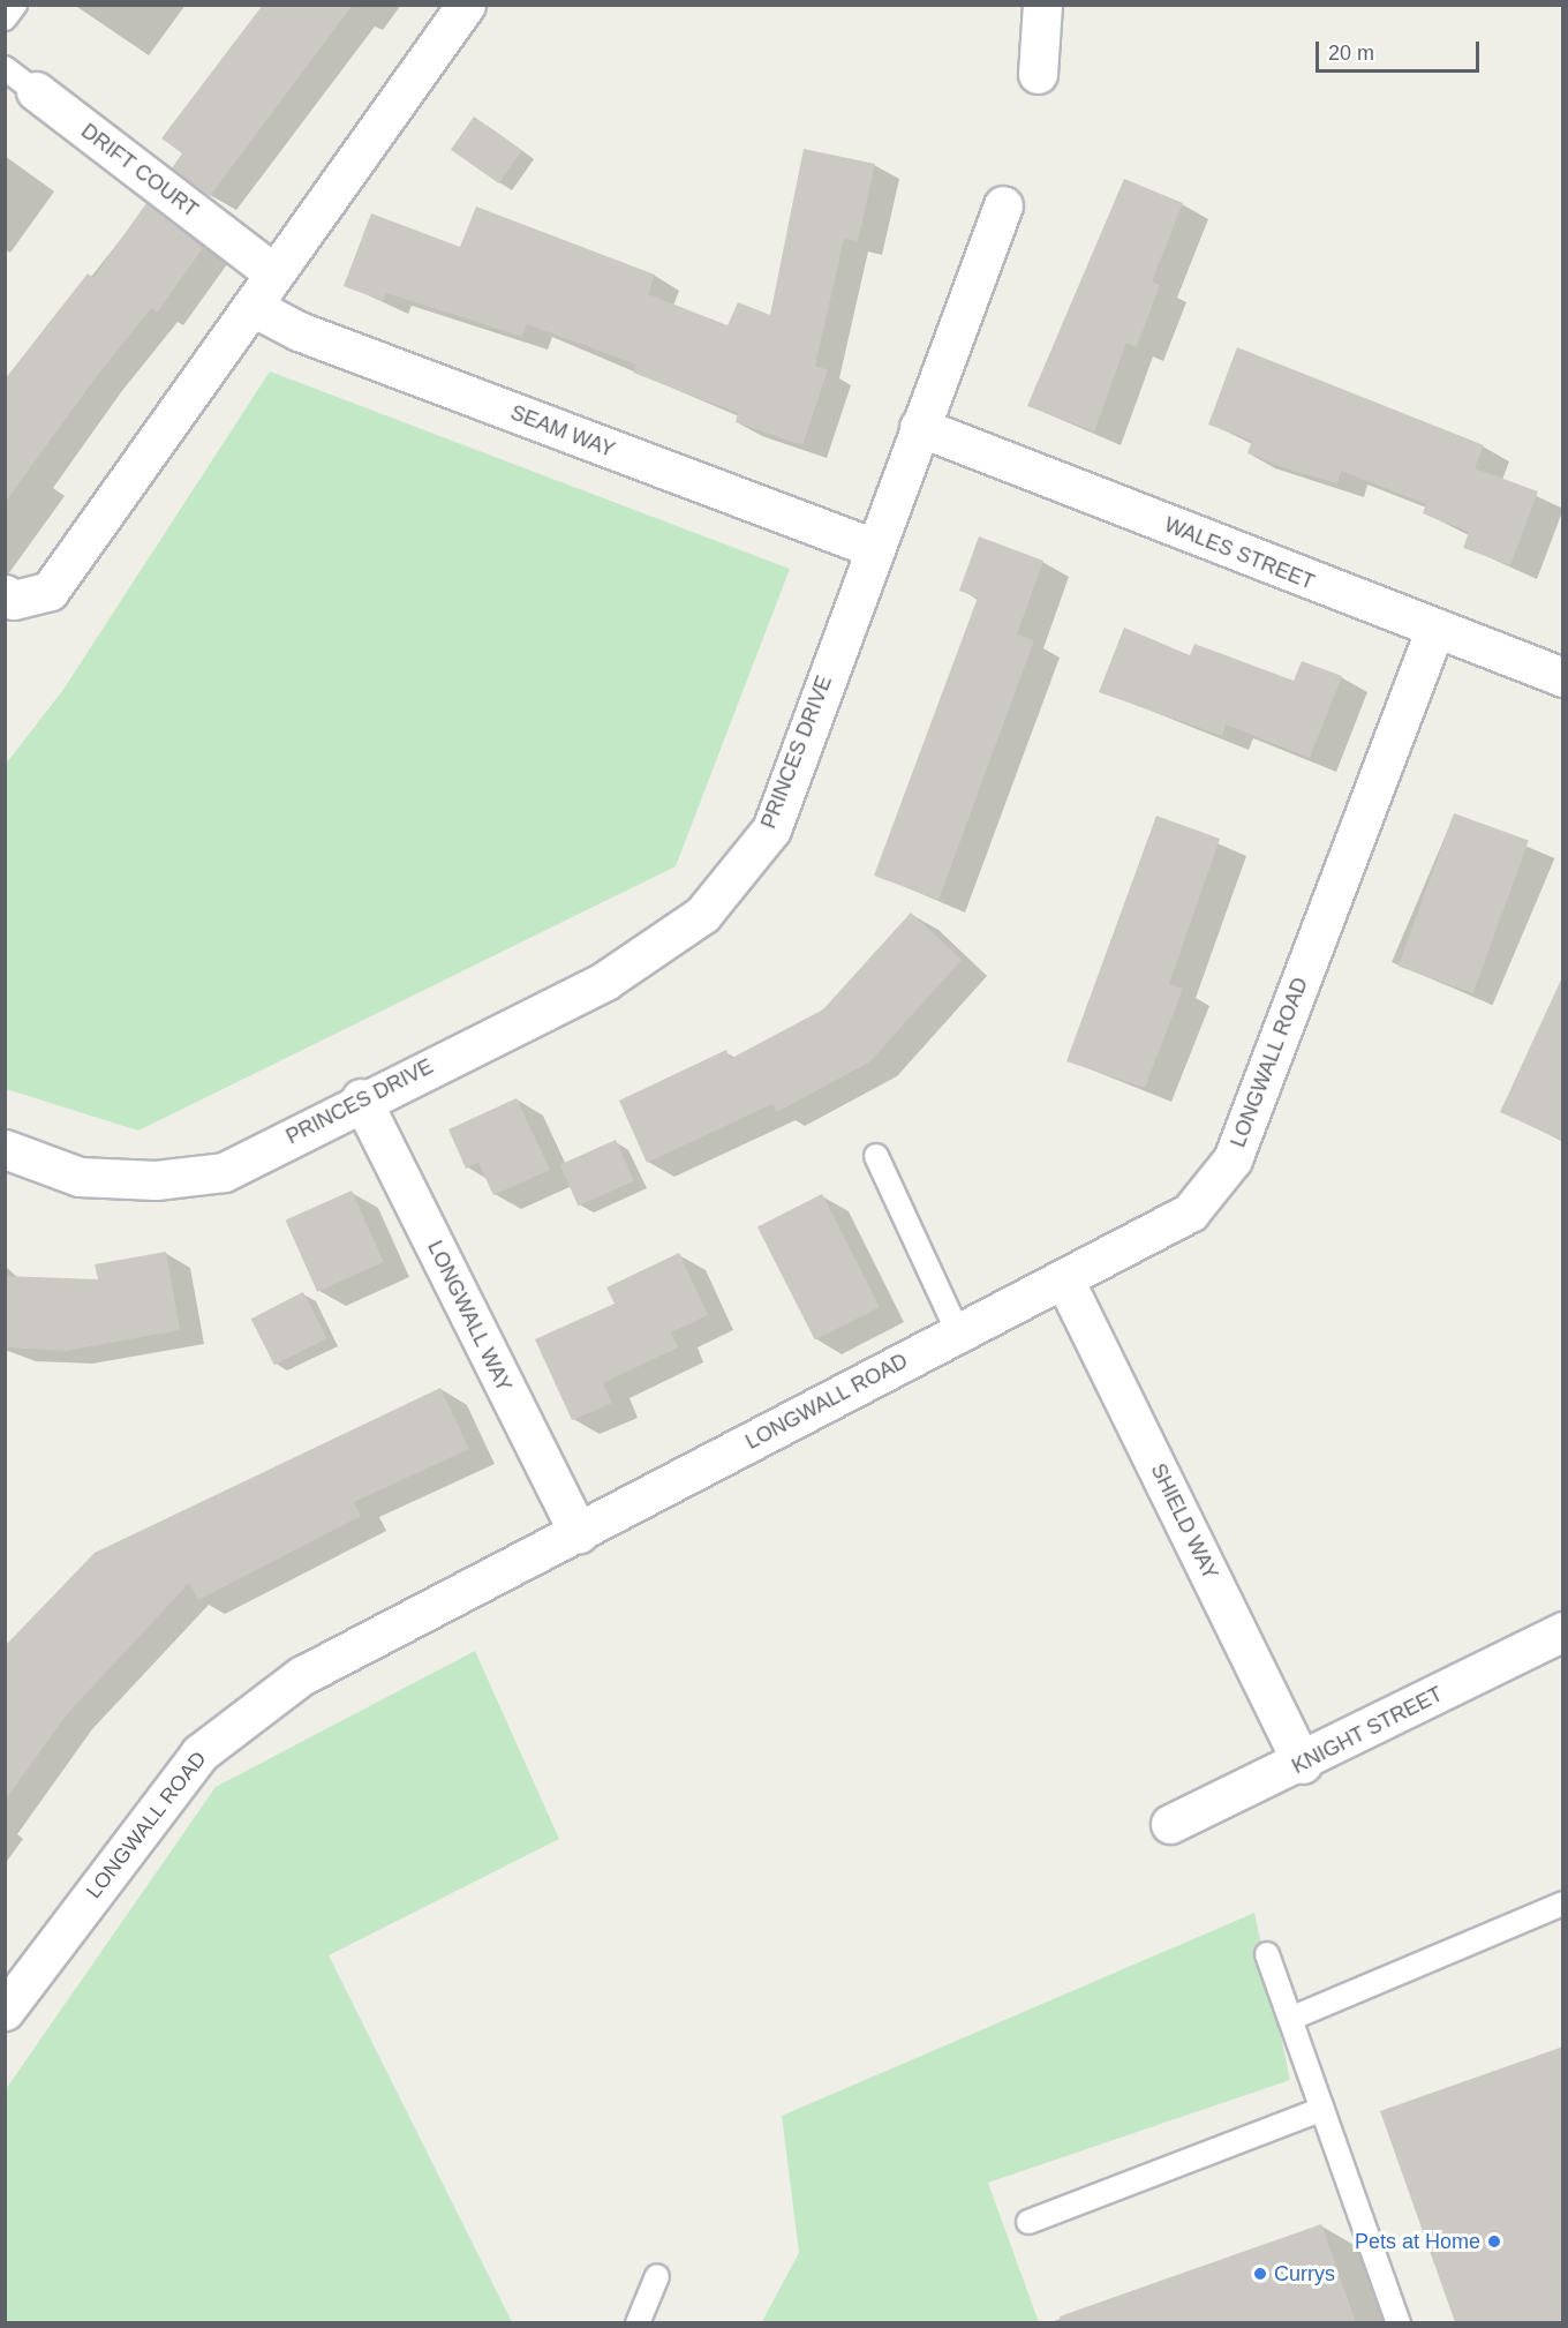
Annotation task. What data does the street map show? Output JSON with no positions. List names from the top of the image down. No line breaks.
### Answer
{"streets":{"street":["DRIFT COURT","SEAM WAY","WALES STREET","PRINCES DRIVE","LONGWALL ROAD","LONGWALL WAY","SHIELD WAY","KNIGHT STREET"]},"crossings":[["SEAM WAY","PRINCES DRIVE"],["WALES STREET","PRINCES DRIVE"],["WALES STREET","LONGWALL ROAD"],["PRINCES DRIVE","LONGWALL WAY"],["LONGWALL ROAD","LONGWALL WAY"],["LONGWALL ROAD","SHIELD WAY"],["SHIELD WAY","KNIGHT STREET"]],"places":["Pets at Home","Currys"],"scale_bar":"20 m"}
